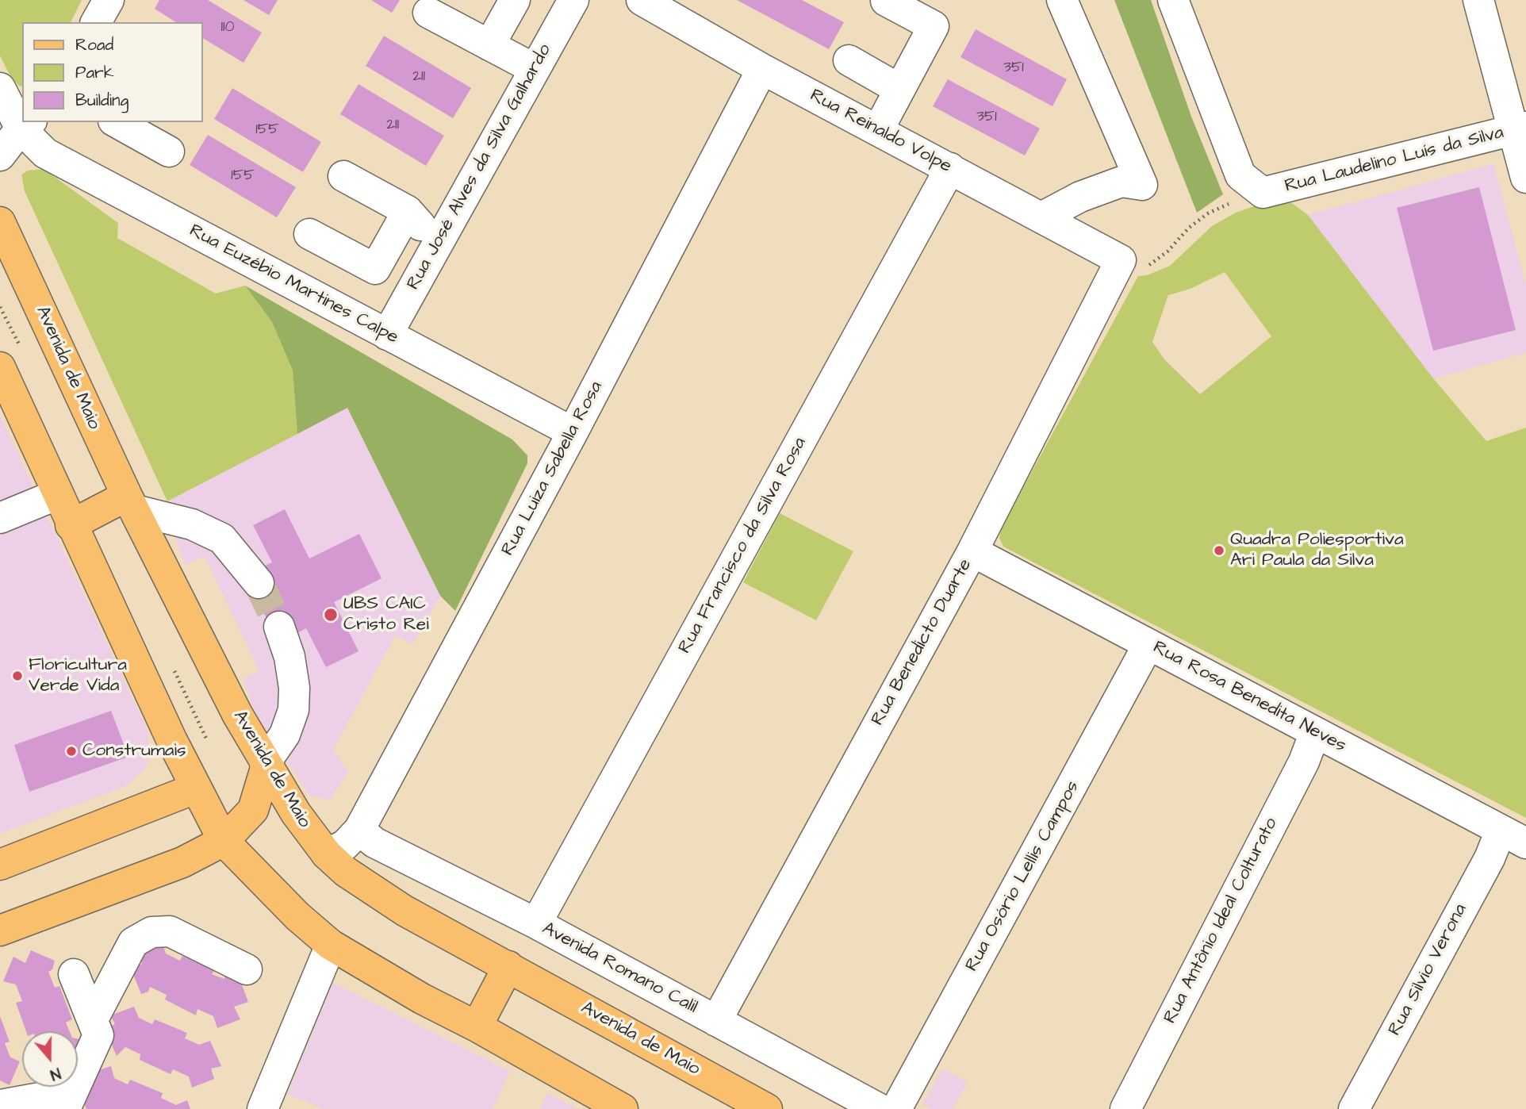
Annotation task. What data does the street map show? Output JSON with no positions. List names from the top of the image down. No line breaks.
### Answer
{"streets":{"main road":["Avenida de Maio"],"street":["Rua Reinaldo Volpe","Rua Laudelino Luís da Silva","Rua José Alves da Silva Galhardo","Rua Euzébio Martines Calpe","Rua Luiza Sabella Rosa","Rua Francisco da Silva Rosa","Rua Benedicto Duarte","Rua Rosa Benedita Neves","Rua Osório Lellis Campos","Rua Antônio Ideal Colturato","Avenida Romano Calil","Rua Silvio Verona"]},"crossings":[["Rua Reinaldo Volpe","Rua Luiza Sabella Rosa"],["Rua Reinaldo Volpe","Rua Francisco da Silva Rosa"],["Rua Reinaldo Volpe","Rua Benedicto Duarte"],["Rua José Alves da Silva Galhardo","Rua Euzébio Martines Calpe"],["Rua Euzébio Martines Calpe","Rua Luiza Sabella Rosa"],["Avenida de Maio","Rua Luiza Sabella Rosa"],["Rua Luiza Sabella Rosa","Avenida Romano Calil"],["Rua Francisco da Silva Rosa","Avenida Romano Calil"],["Rua Benedicto Duarte","Rua Rosa Benedita Neves"],["Rua Benedicto Duarte","Avenida Romano Calil"],["Rua Rosa Benedita Neves","Rua Osório Lellis Campos"],["Rua Rosa Benedita Neves","Rua Antônio Ideal Colturato"],["Rua Rosa Benedita Neves","Rua Silvio Verona"]],"places":["Quadra Poliesportiva Ari Paula da Silva","UBS CAIC Cristo Rei","Floricultura Verde Vida","Construmais"],"house_numbers":["110","351","211","351","211","155","155"],"legend":["Road","Park","Building"],"north":"bottom"}
